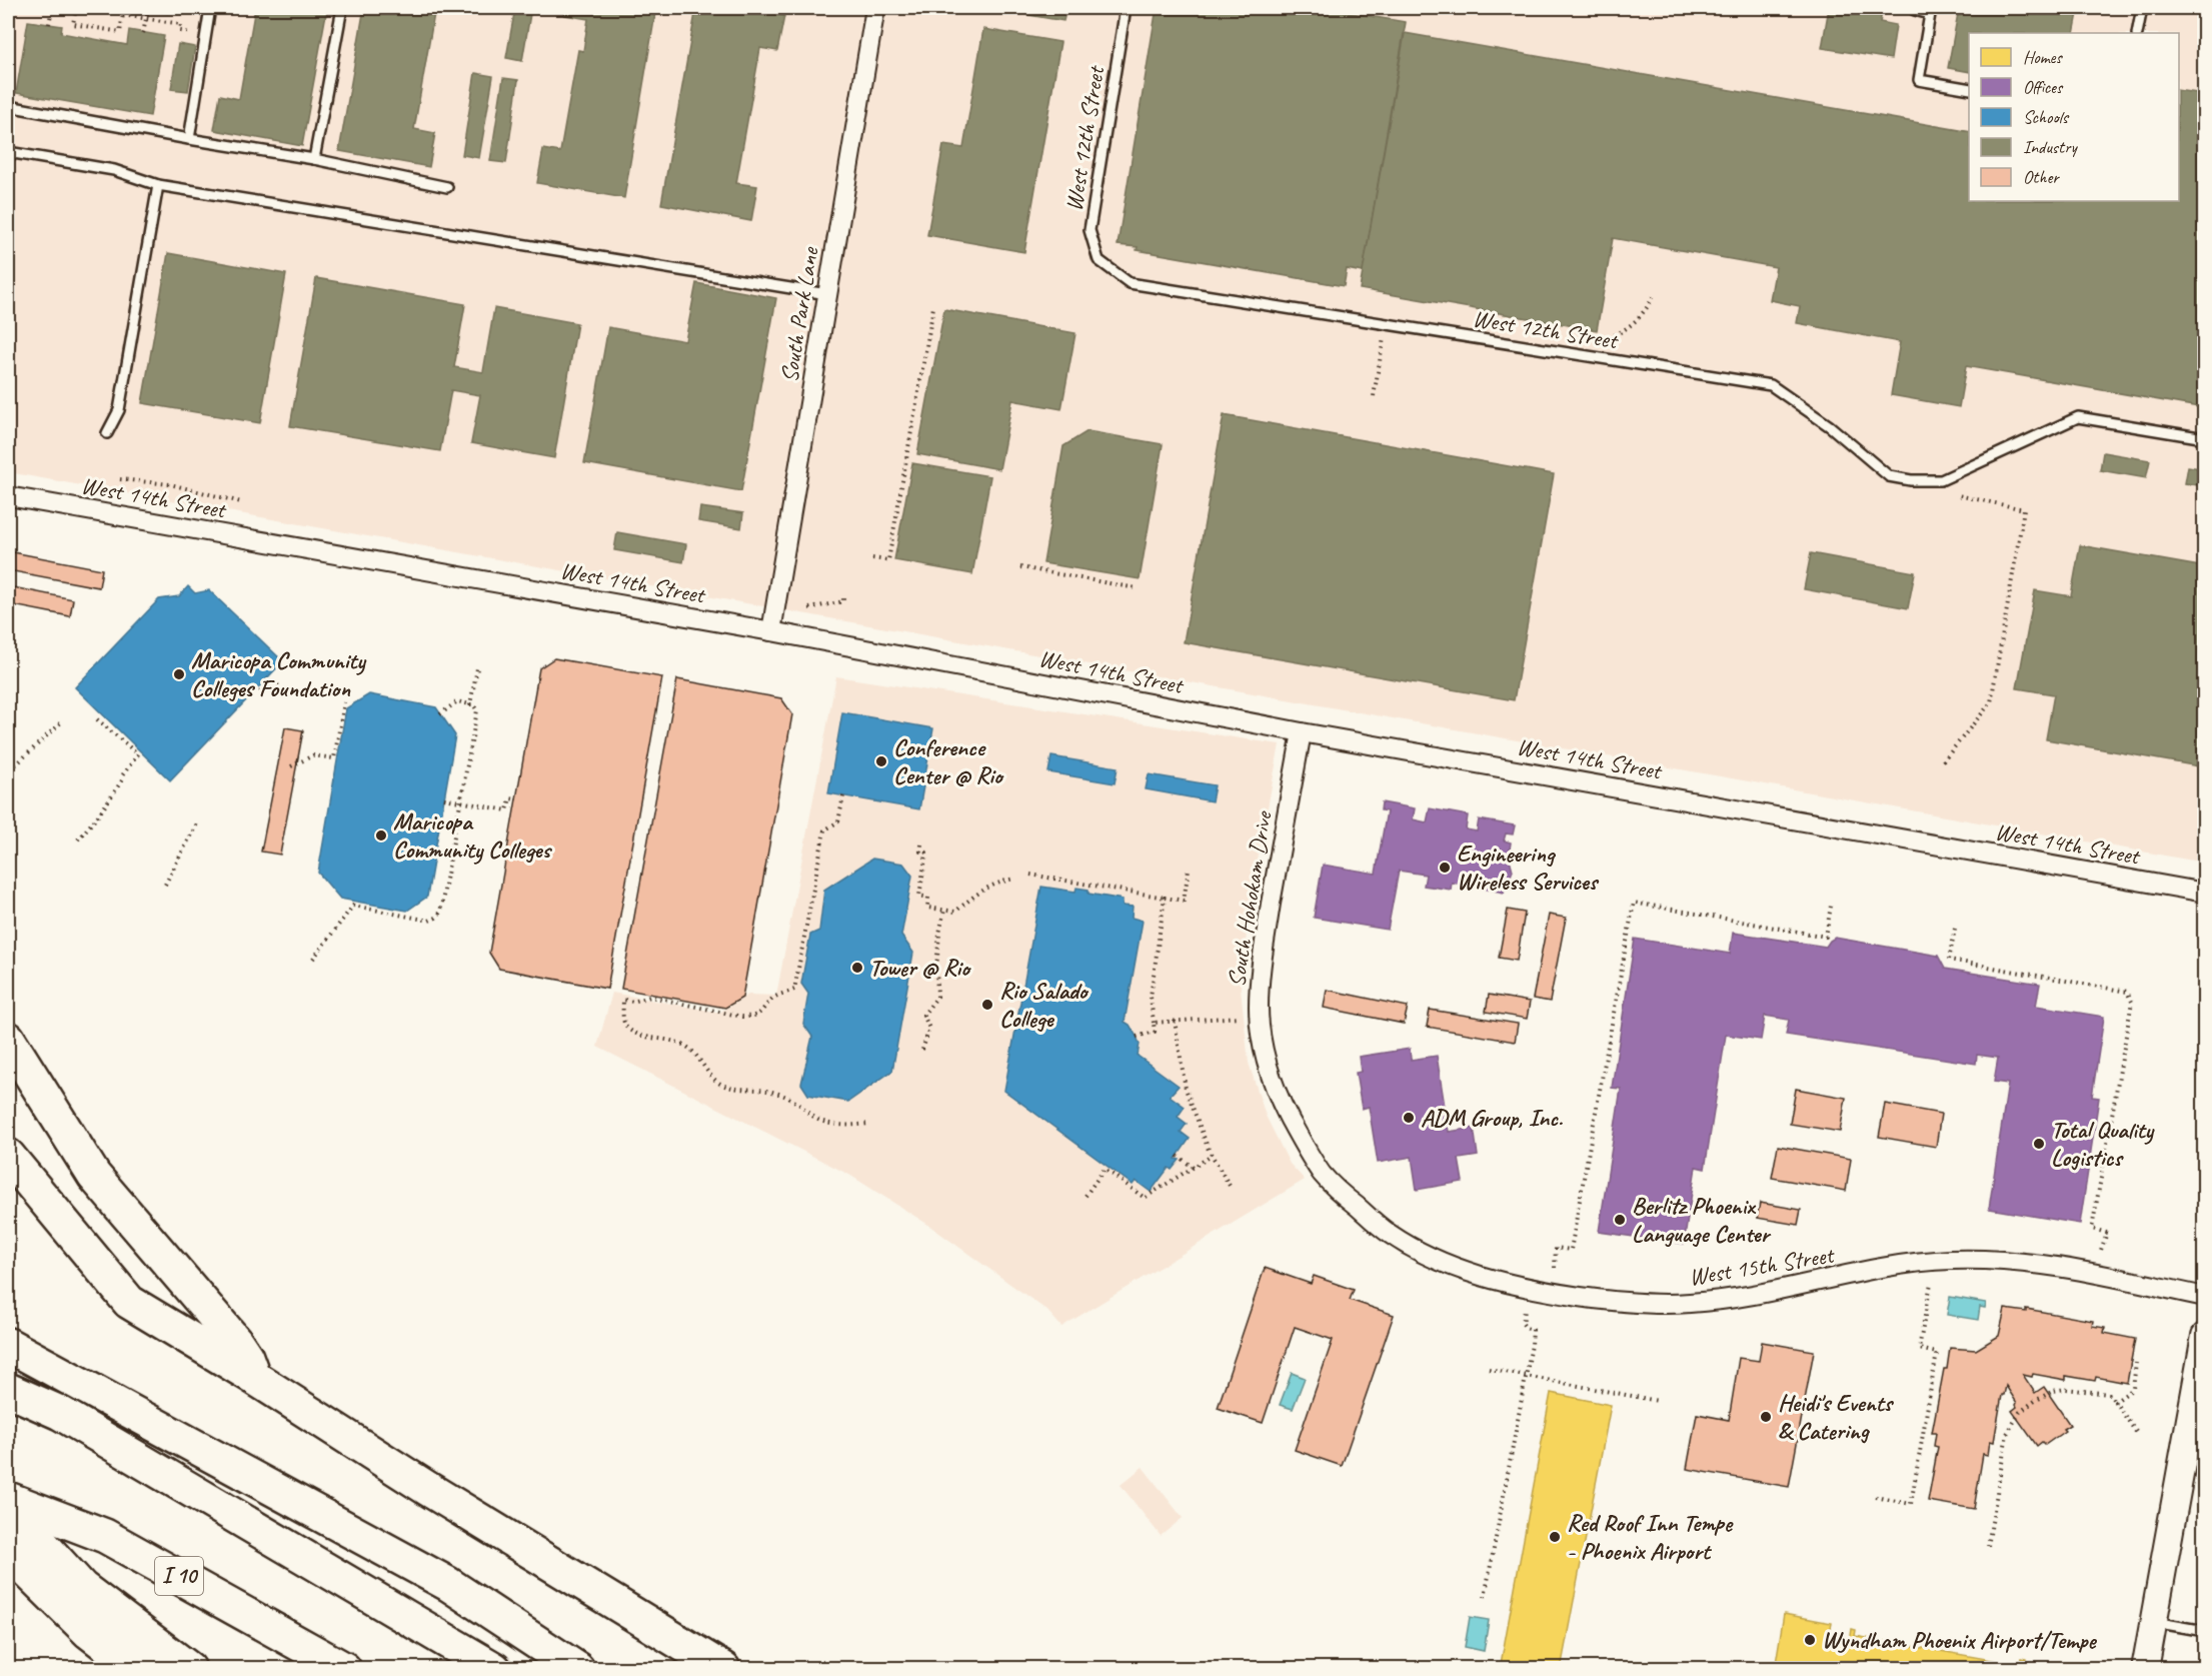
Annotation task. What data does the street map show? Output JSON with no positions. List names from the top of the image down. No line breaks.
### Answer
{"streets":{"highway":["I 10"],"street":["South Park Lane","West 14th Street","South Hohokam Drive","West 15th Street"],"lane":["West 12th Street"]},"crossings":[["South Park Lane","West 14th Street"],["West 14th Street","South Hohokam Drive"],["South Hohokam Drive","West 15th Street"]],"places":["Maricopa Community Colleges Foundation","Conference Center @ Rio","Maricopa Community Colleges","Engineering Wireless Services","Tower @ Rio","Rio Salado College","ADM Group, Inc.","Total Quality Logistics","Berlitz Phoenix Language Center","Heidi's Events & Catering","Red Roof Inn Tempe - Phoenix Airport","Wyndham Phoenix Airport/Tempe"],"legend":["Homes","Offices","Schools","Industry","Other"]}
